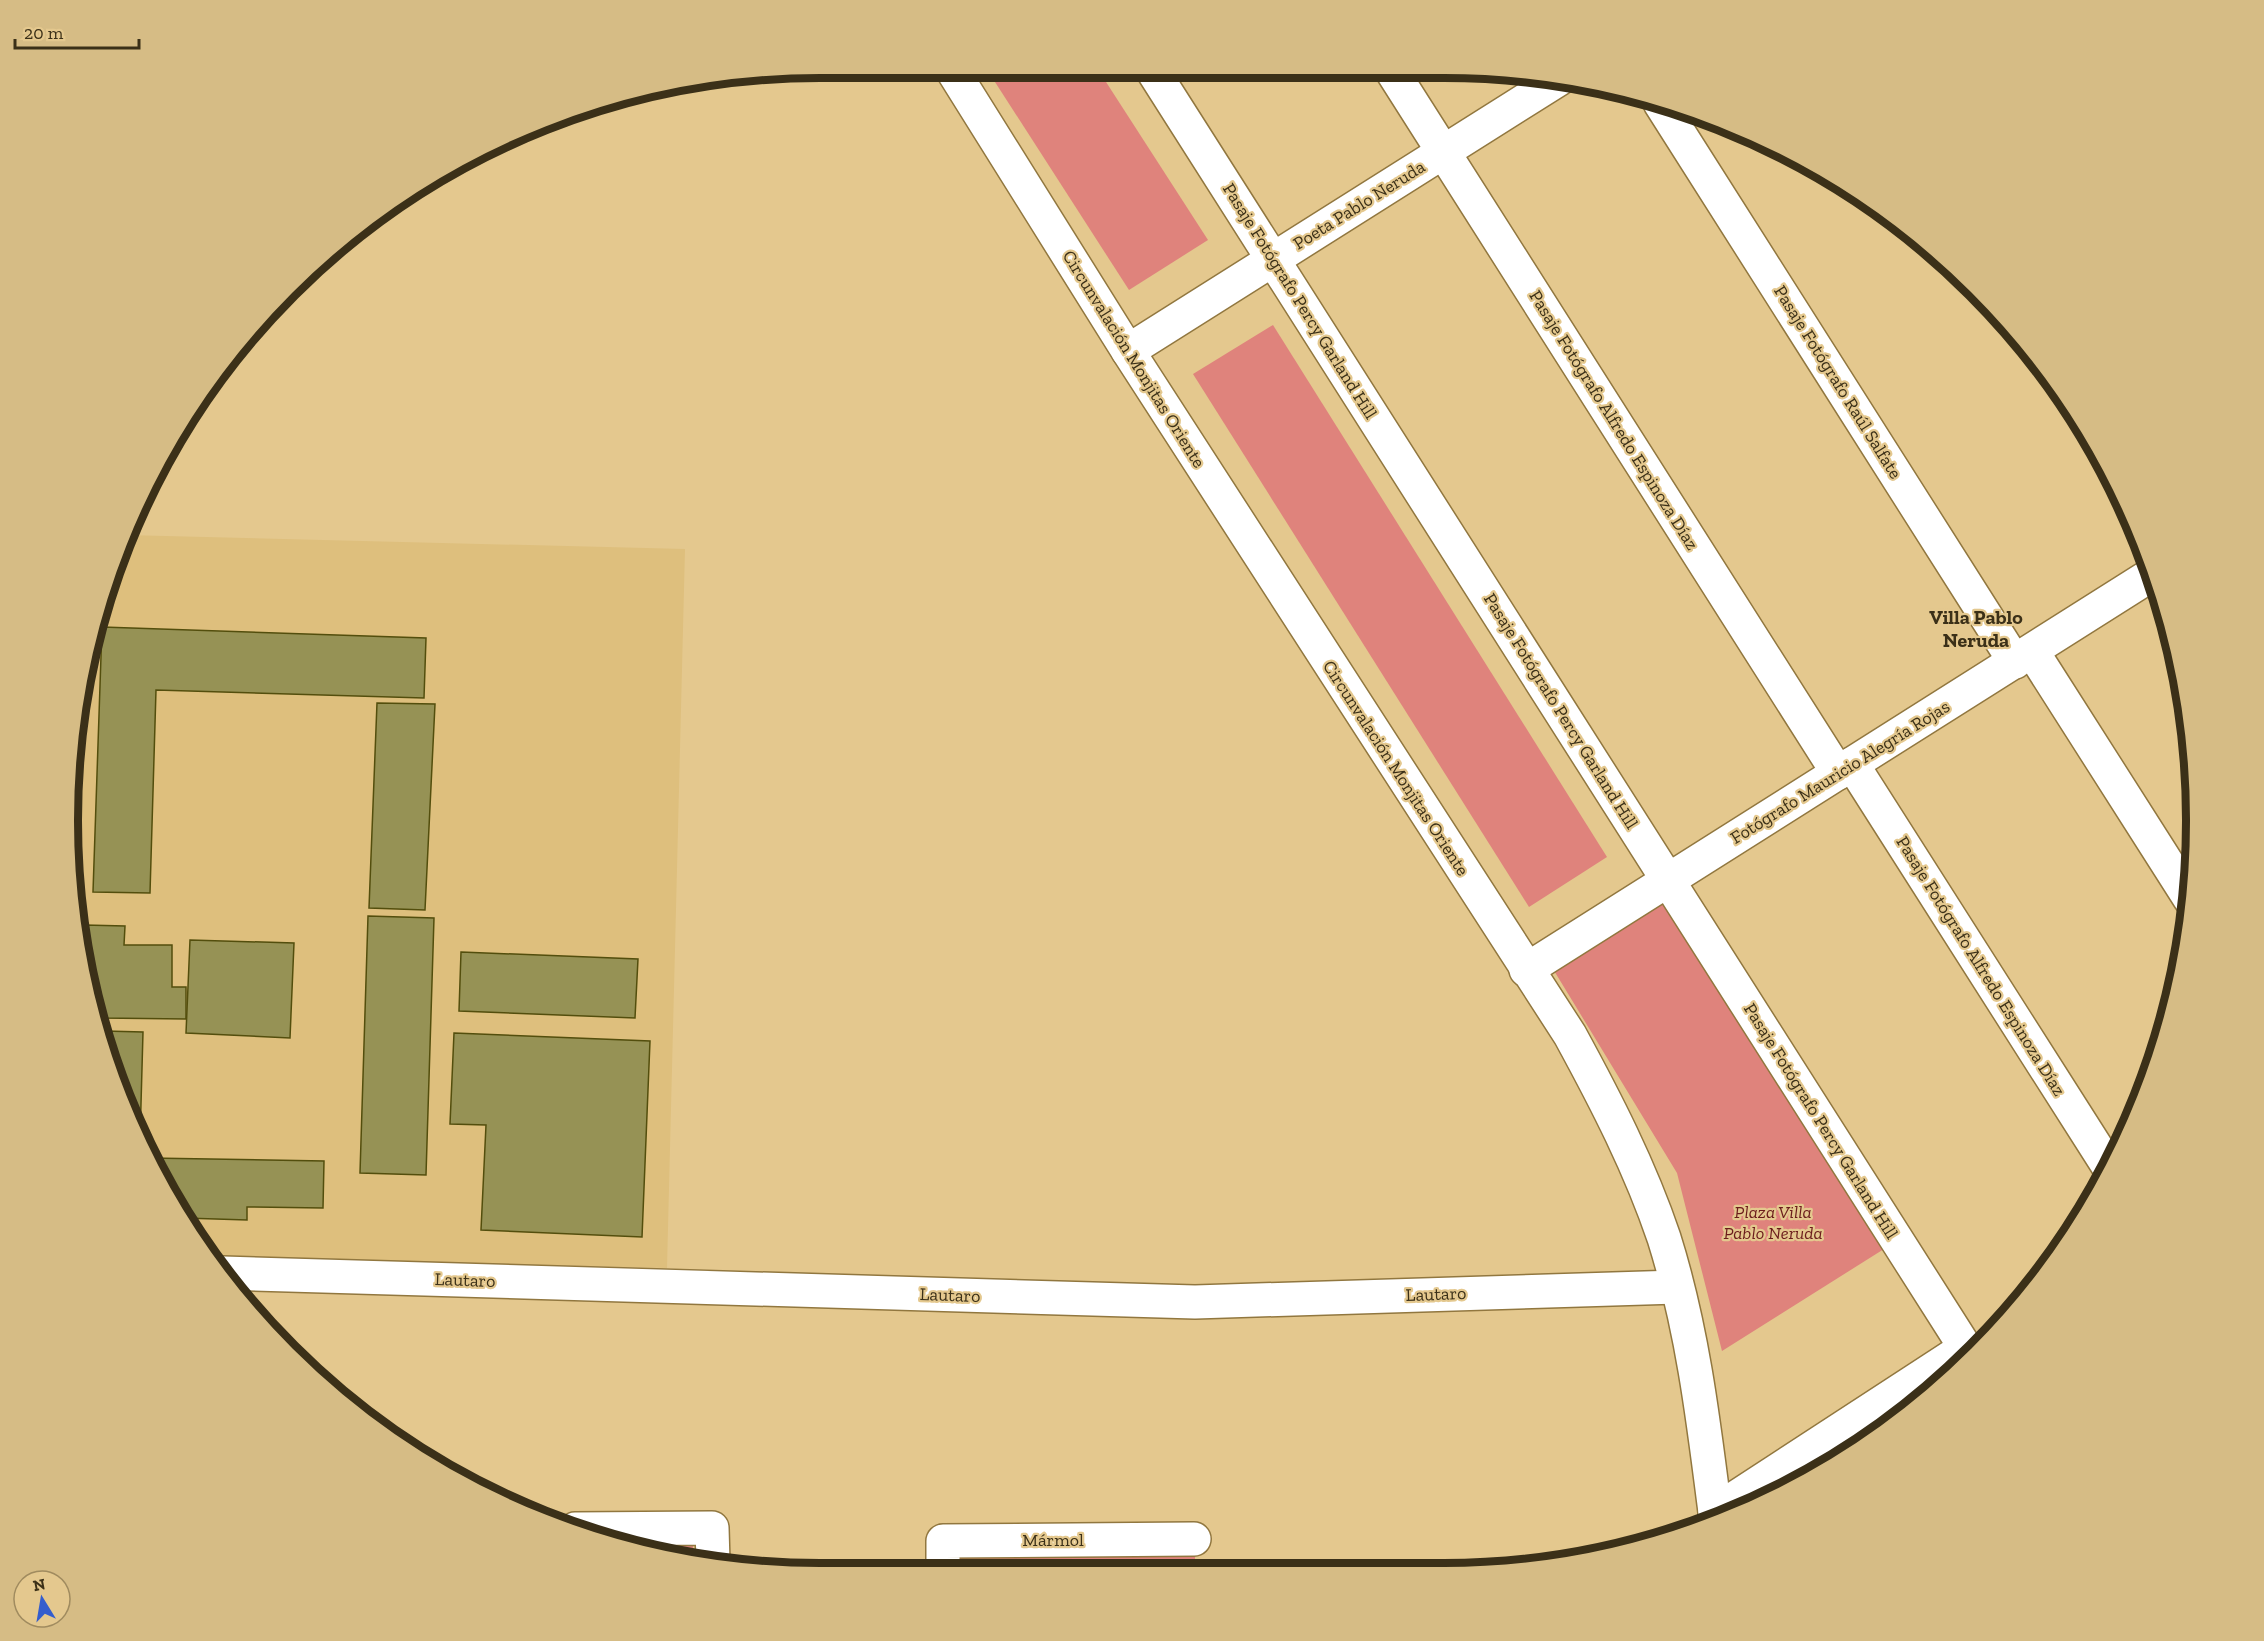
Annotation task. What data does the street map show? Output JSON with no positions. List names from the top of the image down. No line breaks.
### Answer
{"streets":{"street":["Poeta Pablo Neruda","Pasaje Fotógrafo Percy Garland Hill","Circunvalación Monjitas Oriente","Pasaje Fotógrafo Raúl Salfate","Pasaje Fotógrafo Alfredo Espinoza Díaz","Fotógrafo Mauricio Alegría Rojas","Lautaro","Mármol"]},"crossings":[["Poeta Pablo Neruda","Pasaje Fotógrafo Percy Garland Hill"],["Poeta Pablo Neruda","Circunvalación Monjitas Oriente"],["Poeta Pablo Neruda","Pasaje Fotógrafo Alfredo Espinoza Díaz"],["Pasaje Fotógrafo Percy Garland Hill","Fotógrafo Mauricio Alegría Rojas"],["Circunvalación Monjitas Oriente","Fotógrafo Mauricio Alegría Rojas"],["Circunvalación Monjitas Oriente","Lautaro"],["Pasaje Fotógrafo Raúl Salfate","Fotógrafo Mauricio Alegría Rojas"],["Pasaje Fotógrafo Alfredo Espinoza Díaz","Fotógrafo Mauricio Alegría Rojas"]],"districts":["Villa Pablo Neruda"],"parks":["Plaza Villa Pablo Neruda"],"scale_bar":"20 m","north":"top"}
